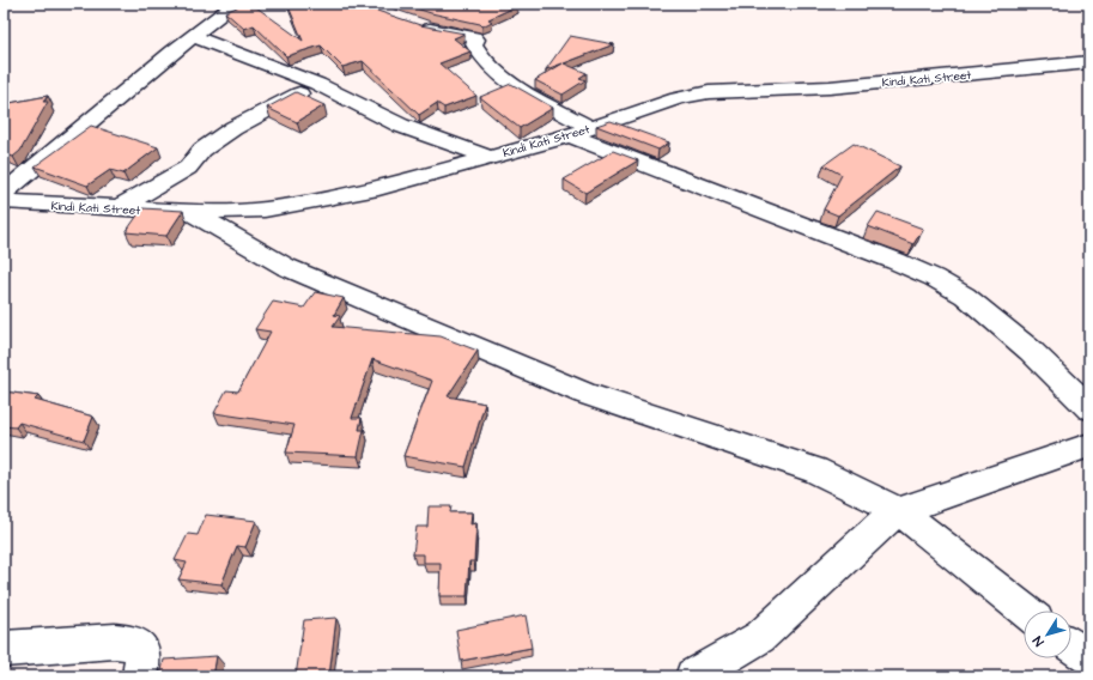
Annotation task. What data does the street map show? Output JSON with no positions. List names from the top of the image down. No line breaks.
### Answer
{"streets":{"street":["Kindi Kati Street"]},"north":"bottom left"}
